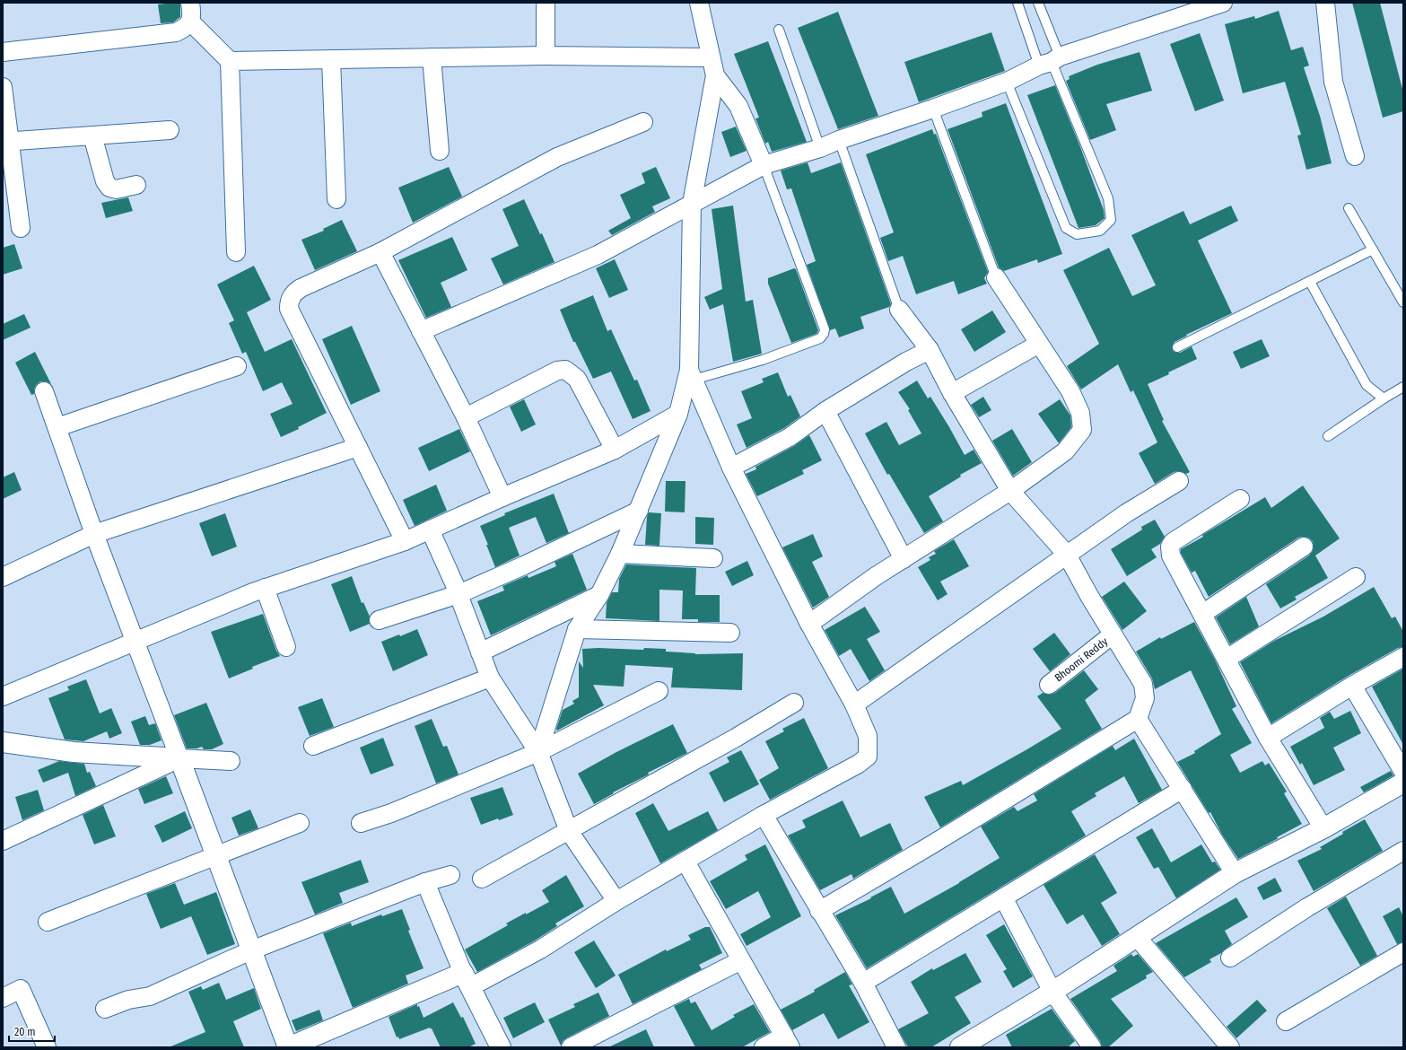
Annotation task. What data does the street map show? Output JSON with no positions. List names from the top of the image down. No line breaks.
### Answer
{"streets":{"street":["Bhoomi Reddy"]},"scale_bar":"20 m"}
